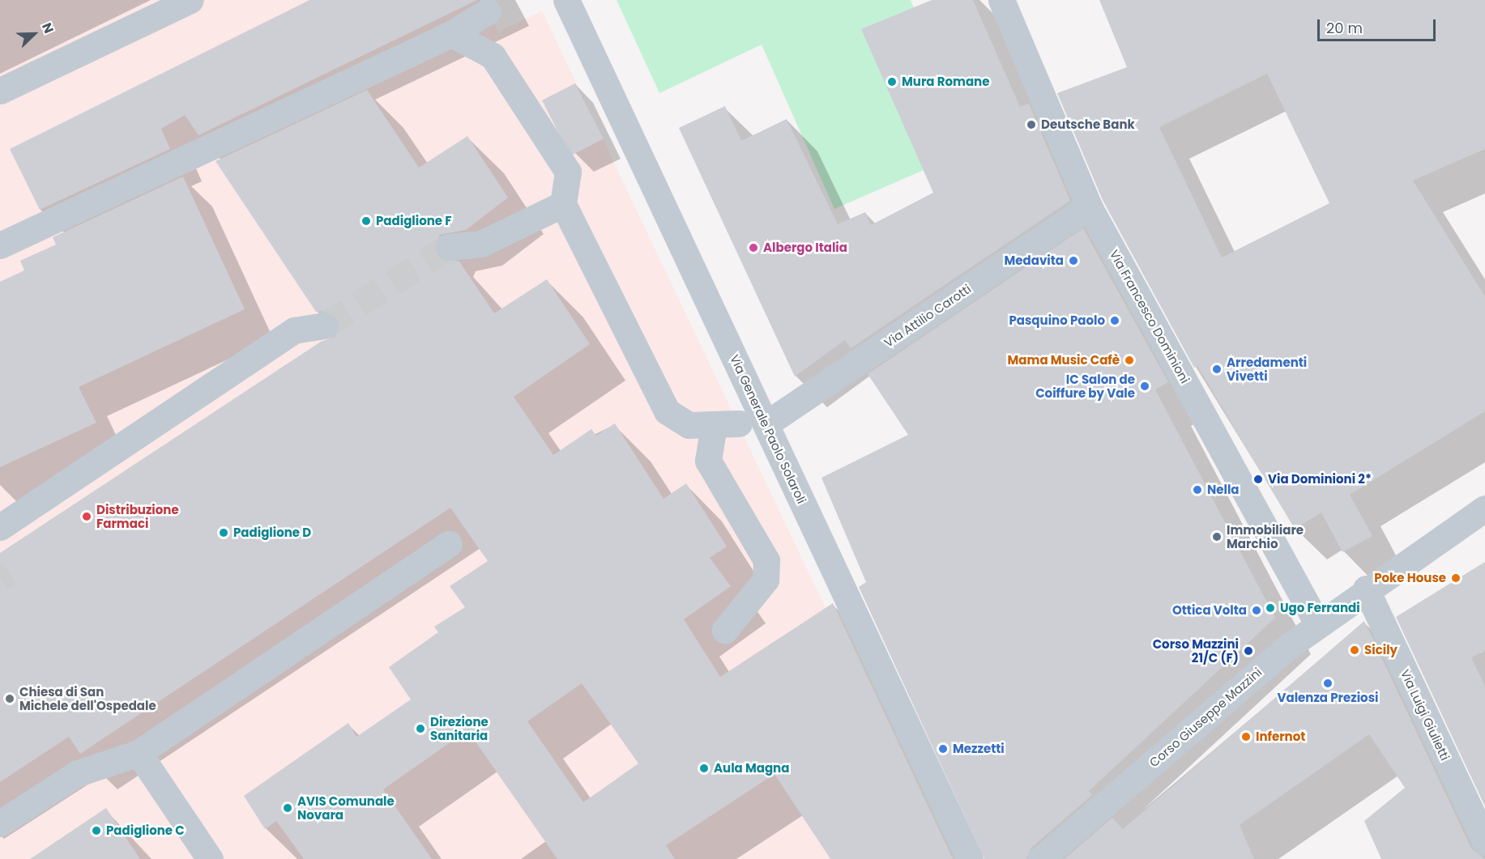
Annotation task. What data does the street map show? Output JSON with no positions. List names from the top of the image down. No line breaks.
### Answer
{"streets":{"street":["Via Attilio Carotti","Via Francesco Dominioni","Via Generale Paolo Solaroli","Via Luigi Giulietti","Corso Giuseppe Mazzini"]},"crossings":[["Via Attilio Carotti","Via Francesco Dominioni"],["Via Attilio Carotti","Via Generale Paolo Solaroli"],["Via Francesco Dominioni","Corso Giuseppe Mazzini"],["Via Luigi Giulietti","Corso Giuseppe Mazzini"]],"places":["Mura Romane","Deutsche Bank","Padiglione F","Albergo Italia","Medavita","Pasquino Paolo","Mama Music Cafè","Arredamenti Vivetti","IC Salon de Coiffure by Vale","Via Dominioni 2*","Nella","Distribuzione Farmaci","Padiglione D","Immobiliare Marchio","Poke House","Ugo Ferrandi","Ottica Volta","Sicily","Corso Mazzini 21/C (F)","Valenza Preziosi","Chiesa di San Michele dell'Ospedale","Direzione Sanitaria","Infernot","Mezzetti","Aula Magna","AVIS Comunale Novara","Padiglione C"],"scale_bar":"20 m","north":"top right"}
